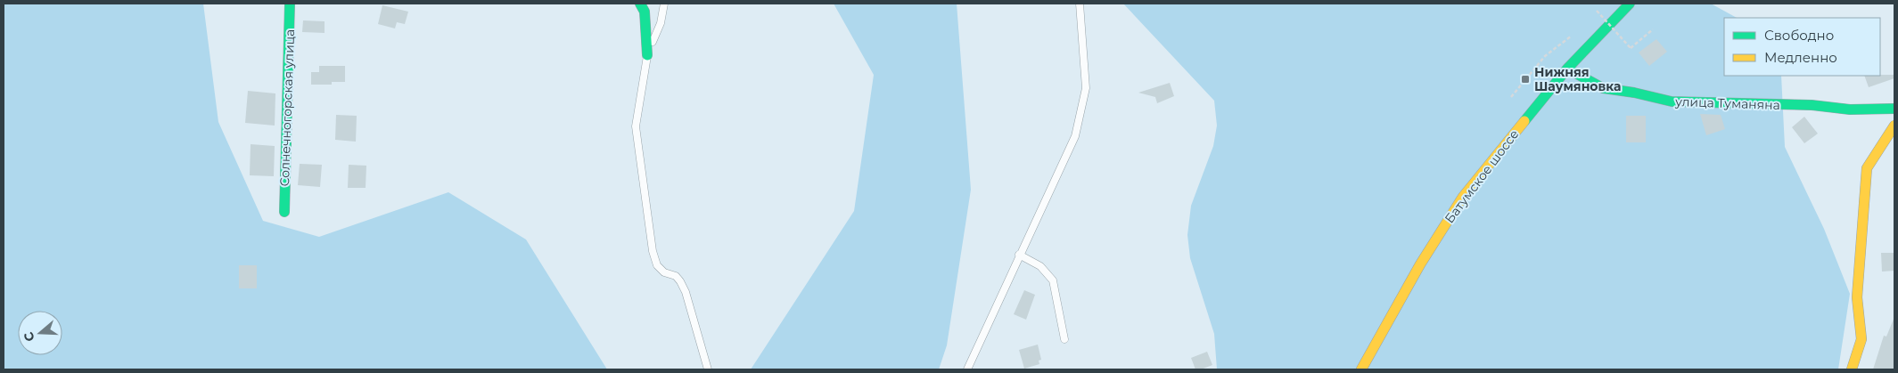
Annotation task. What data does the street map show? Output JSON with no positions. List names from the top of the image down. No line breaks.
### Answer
{"streets":{"main road":["улица Туманяна","Солнечногорская улица","Батумское шоссе"]},"crossings":[["улица Туманяна","Батумское шоссе"]],"places":{"transit":["Нижняя Шаумяновка"]},"legend":["Свободно","Медленно"],"north":"left"}
